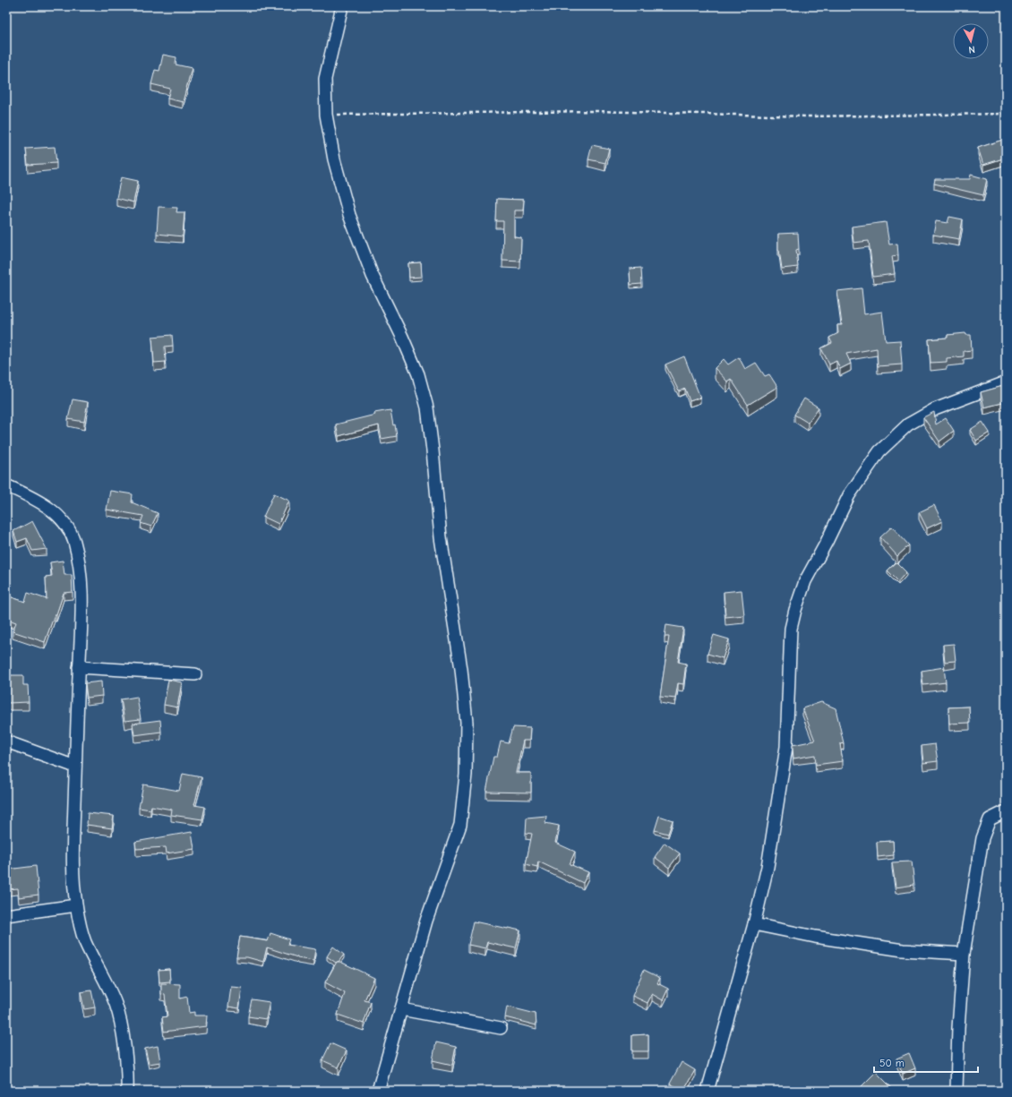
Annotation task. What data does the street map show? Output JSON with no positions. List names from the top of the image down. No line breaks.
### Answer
{"scale_bar":"50 m","north":"bottom"}
